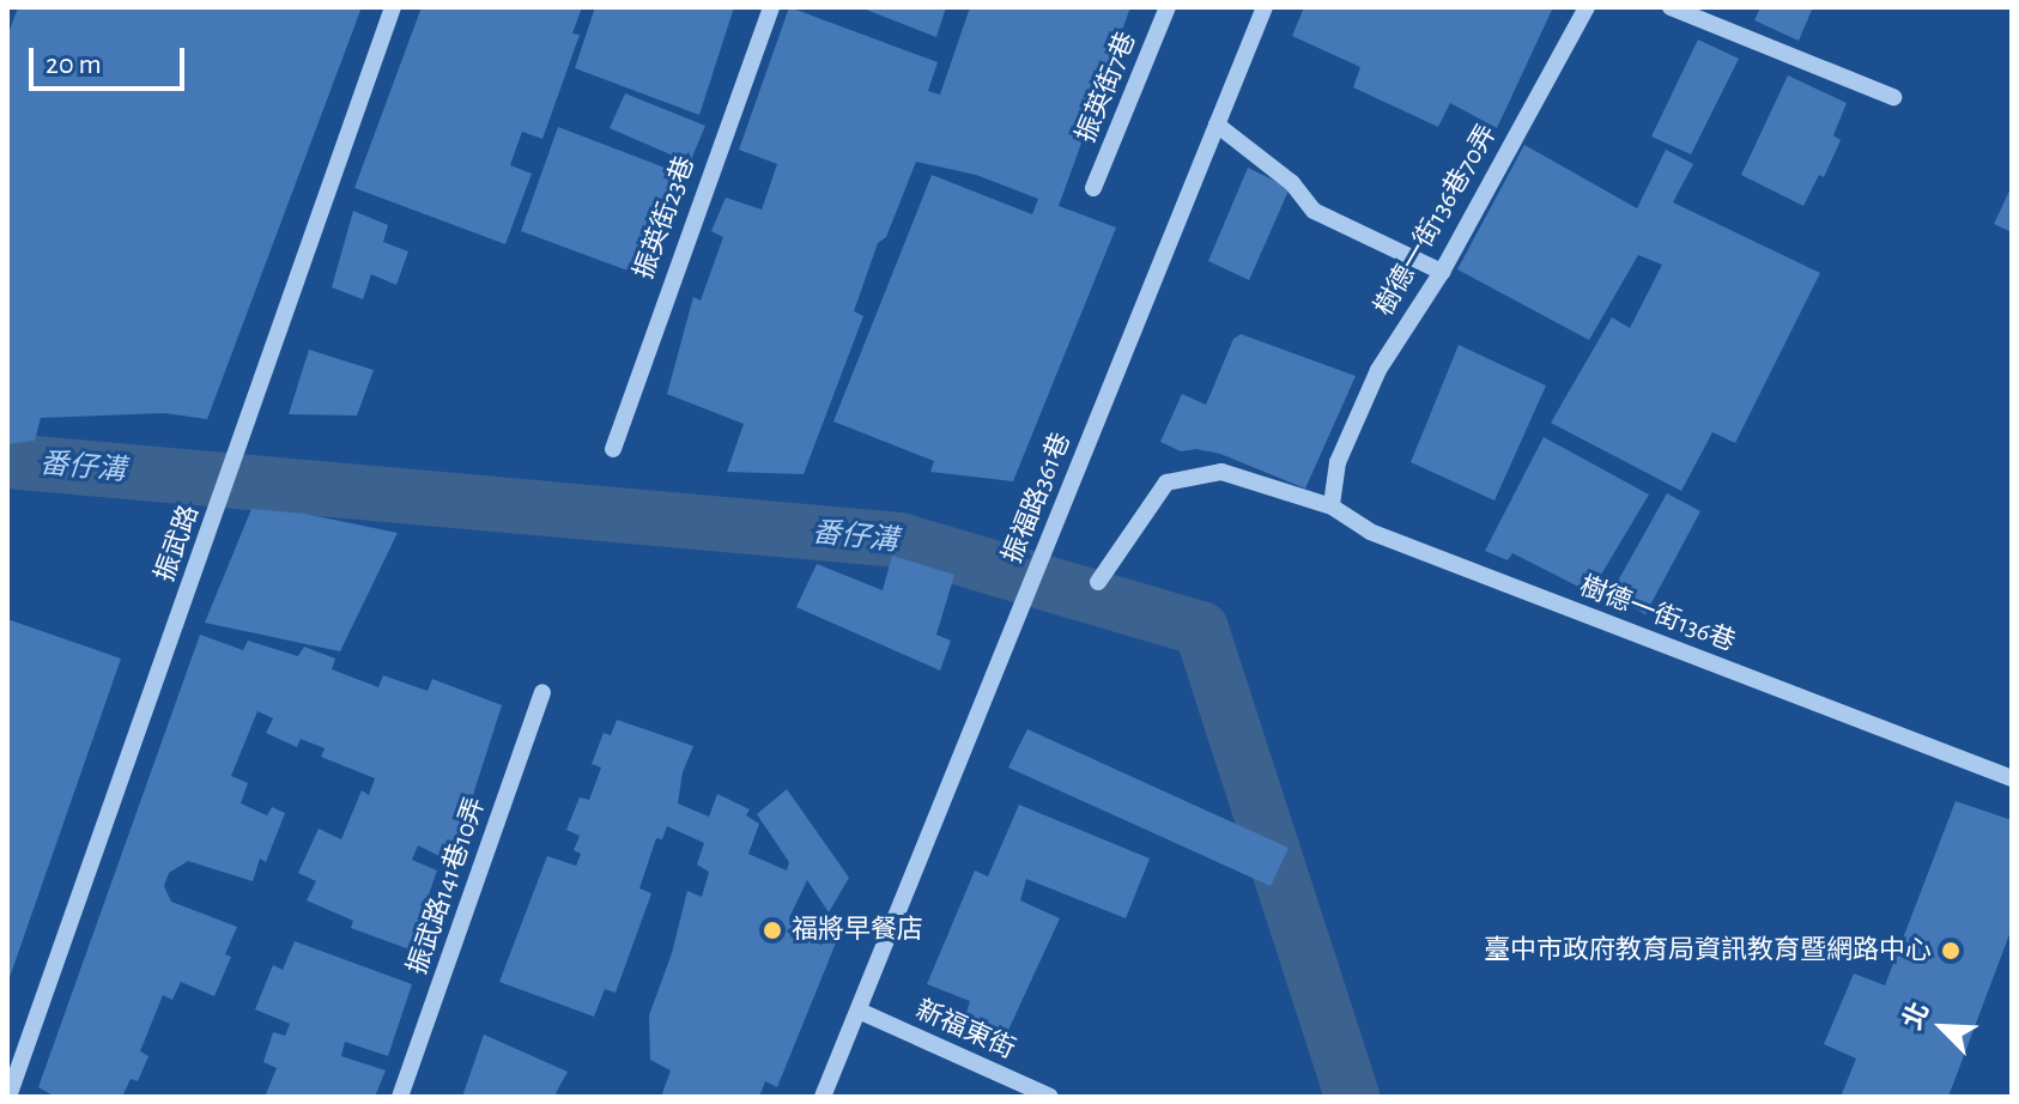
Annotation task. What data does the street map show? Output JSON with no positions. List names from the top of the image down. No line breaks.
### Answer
{"streets":{"street":["振英街7巷","振英街23巷","樹德一街136巷70弄","振福路361巷","振武路","樹德一街136巷","振武路141巷10弄","新福東街"]},"crossings":[["樹德一街136巷70弄","樹德一街136巷"],["振福路361巷","新福東街"]],"water":["番仔溝"],"places":["福將早餐店","臺中市政府教育局資訊教育暨網路中心"],"scale_bar":"20 m","north":"top left"}
